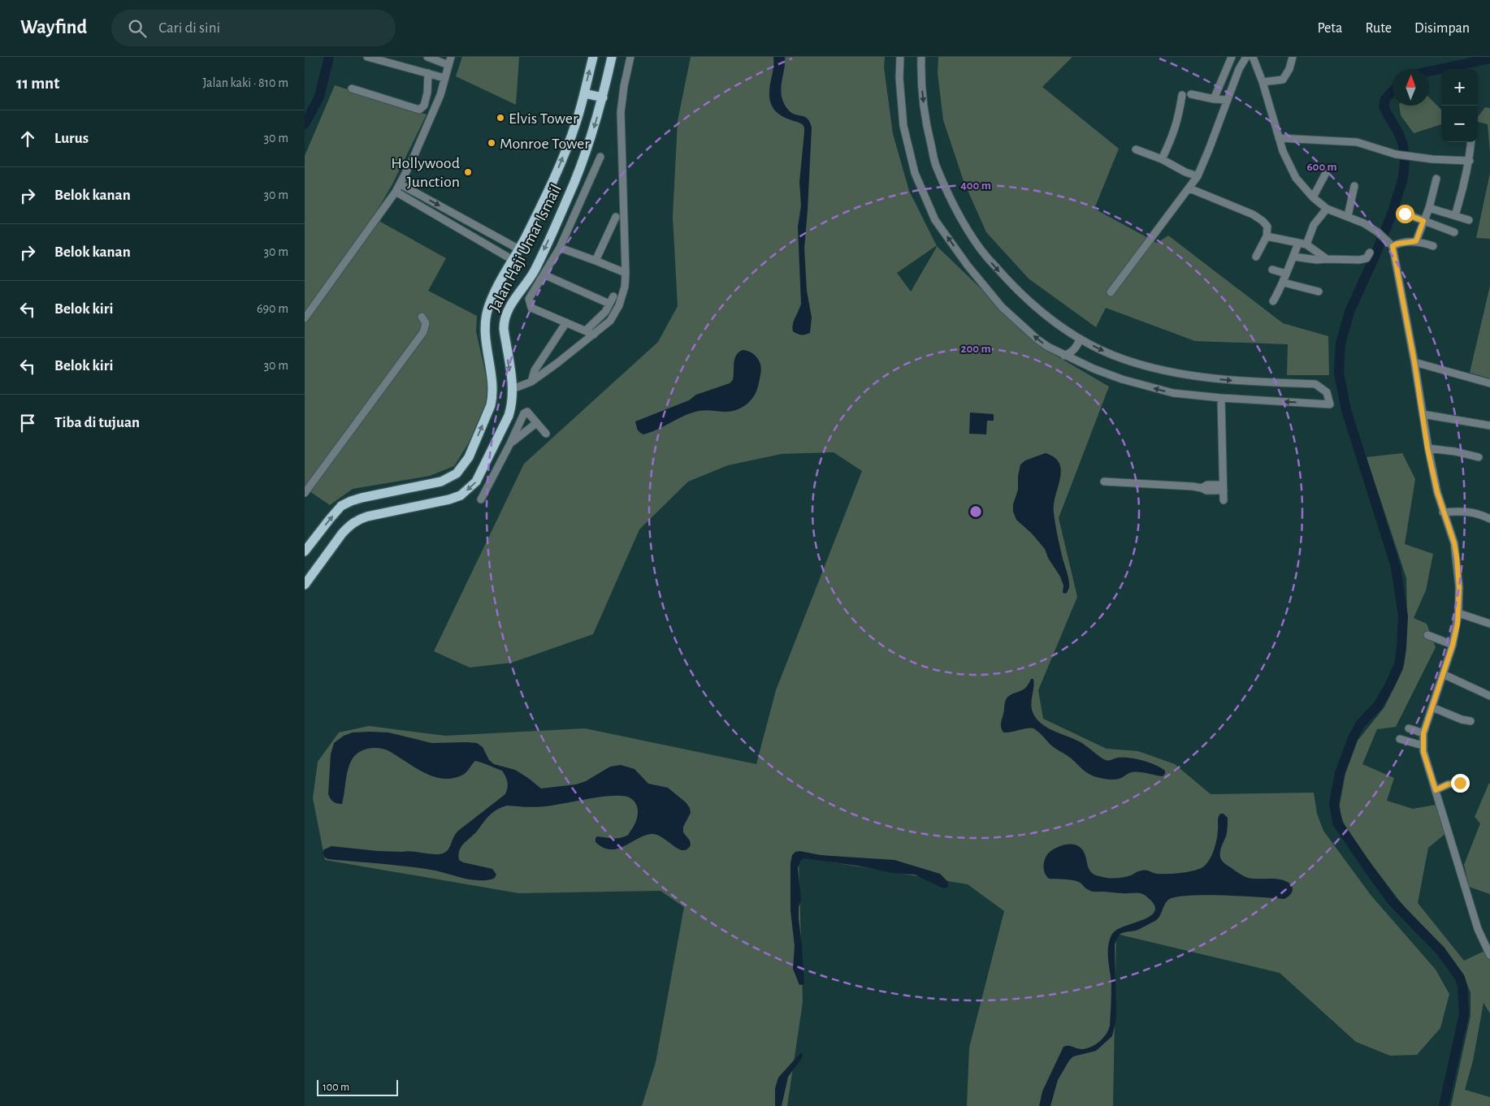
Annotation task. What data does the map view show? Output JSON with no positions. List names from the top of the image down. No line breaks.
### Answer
{"streets":{"main road":["Jalan Haji Umar Ismail"]},"places":["Elvis Tower","Monroe Tower","Hollywood Junction"],"scale_bar":"100 m","north":"top","page":{"header":"Wayfind","search":"Cari di sini","nav":["Peta","Rute","Disimpan"],"heading":["11 mnt","Jalan kaki · 810 m"],"map_buttons":["+","−"],"list":[["Lurus","30 m"],["Belok kanan","30 m"],["Belok kanan","30 m"],["Belok kiri","690 m"],["Belok kiri","30 m"],"Tiba di tujuan"],"scale":"100 m"},"rings":["600 m","400 m","200 m"]}
